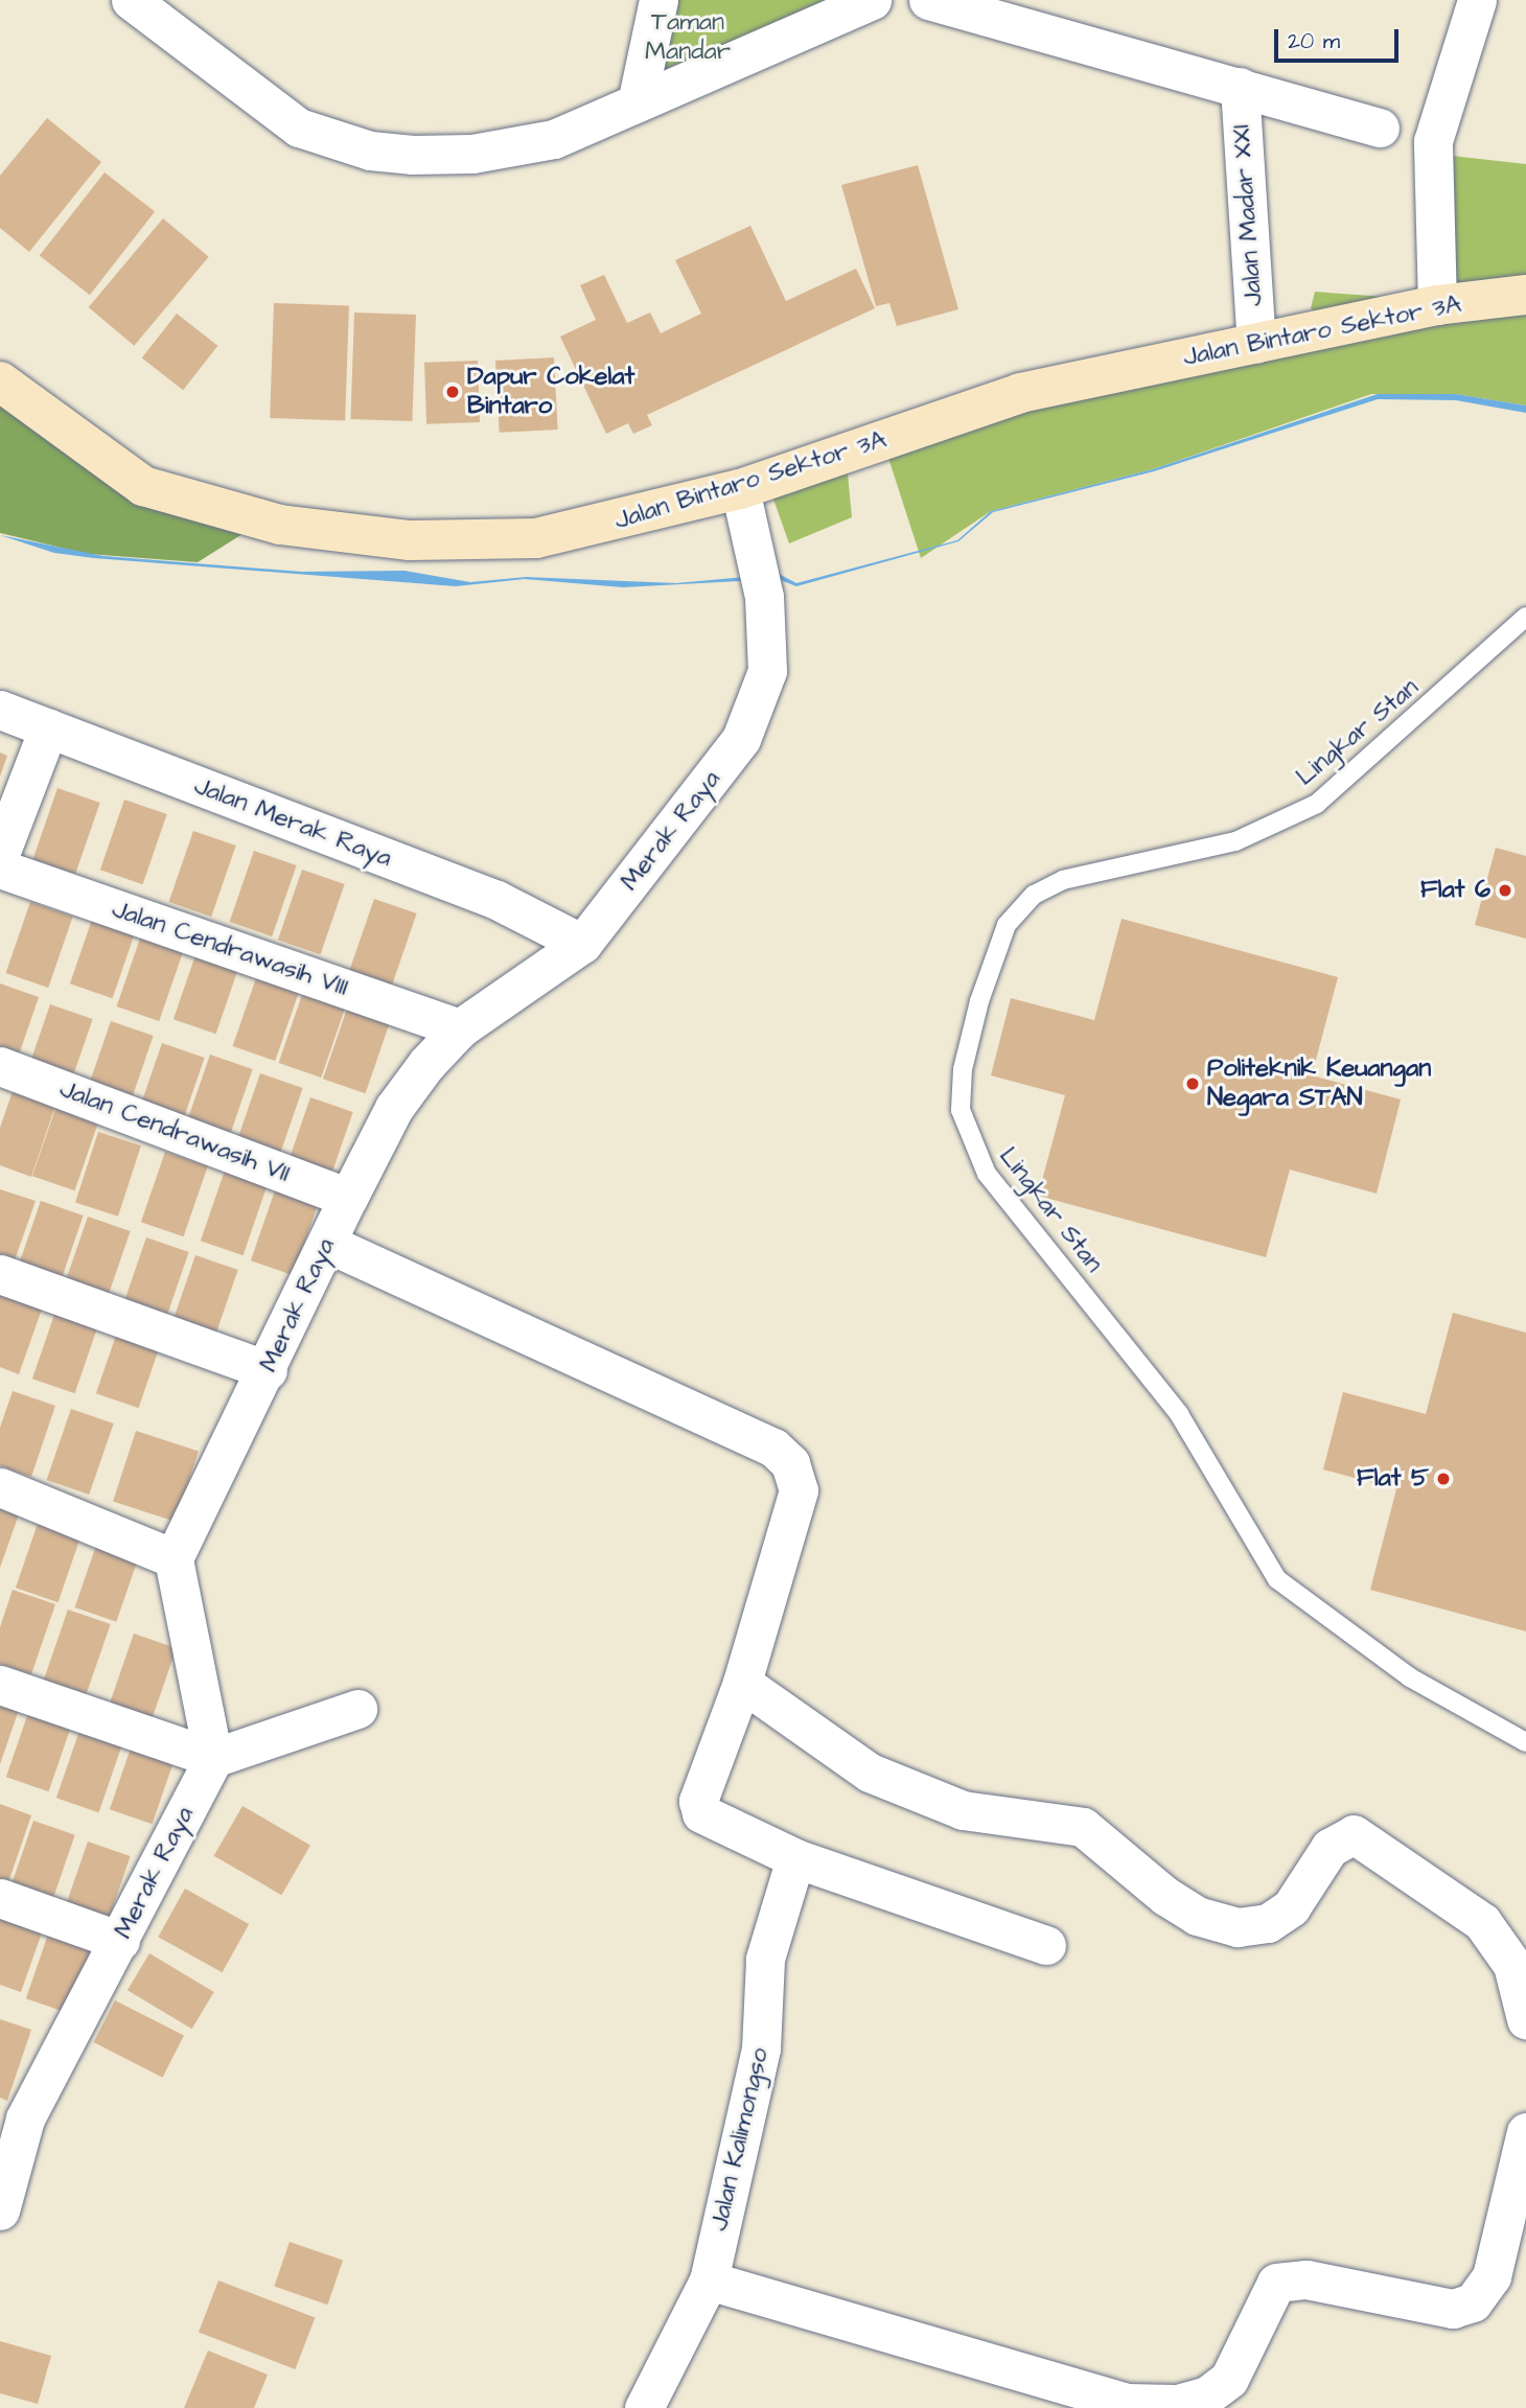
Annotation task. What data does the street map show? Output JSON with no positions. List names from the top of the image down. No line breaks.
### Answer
{"streets":{"main road":["Jalan Bintaro Sektor 3A"],"street":["Jalan Madar XXI","Jalan Merak Raya","Merak Raya","Jalan Cendrawasih VIII","Jalan Cendrawasih VII","Jalan Kalimongso"],"lane":["Lingkar Stan"]},"crossings":[["Jalan Madar XXI","Jalan Bintaro Sektor 3A"],["Jalan Bintaro Sektor 3A","Merak Raya"],["Jalan Merak Raya","Merak Raya"],["Merak Raya","Jalan Cendrawasih VIII"],["Merak Raya","Jalan Cendrawasih VII"]],"parks":["Taman Mandar"],"places":["Dapur Cokelat Bintaro","Flat 6","Politeknik Keuangan Negara STAN","Flat 5"],"scale_bar":"20 m"}
